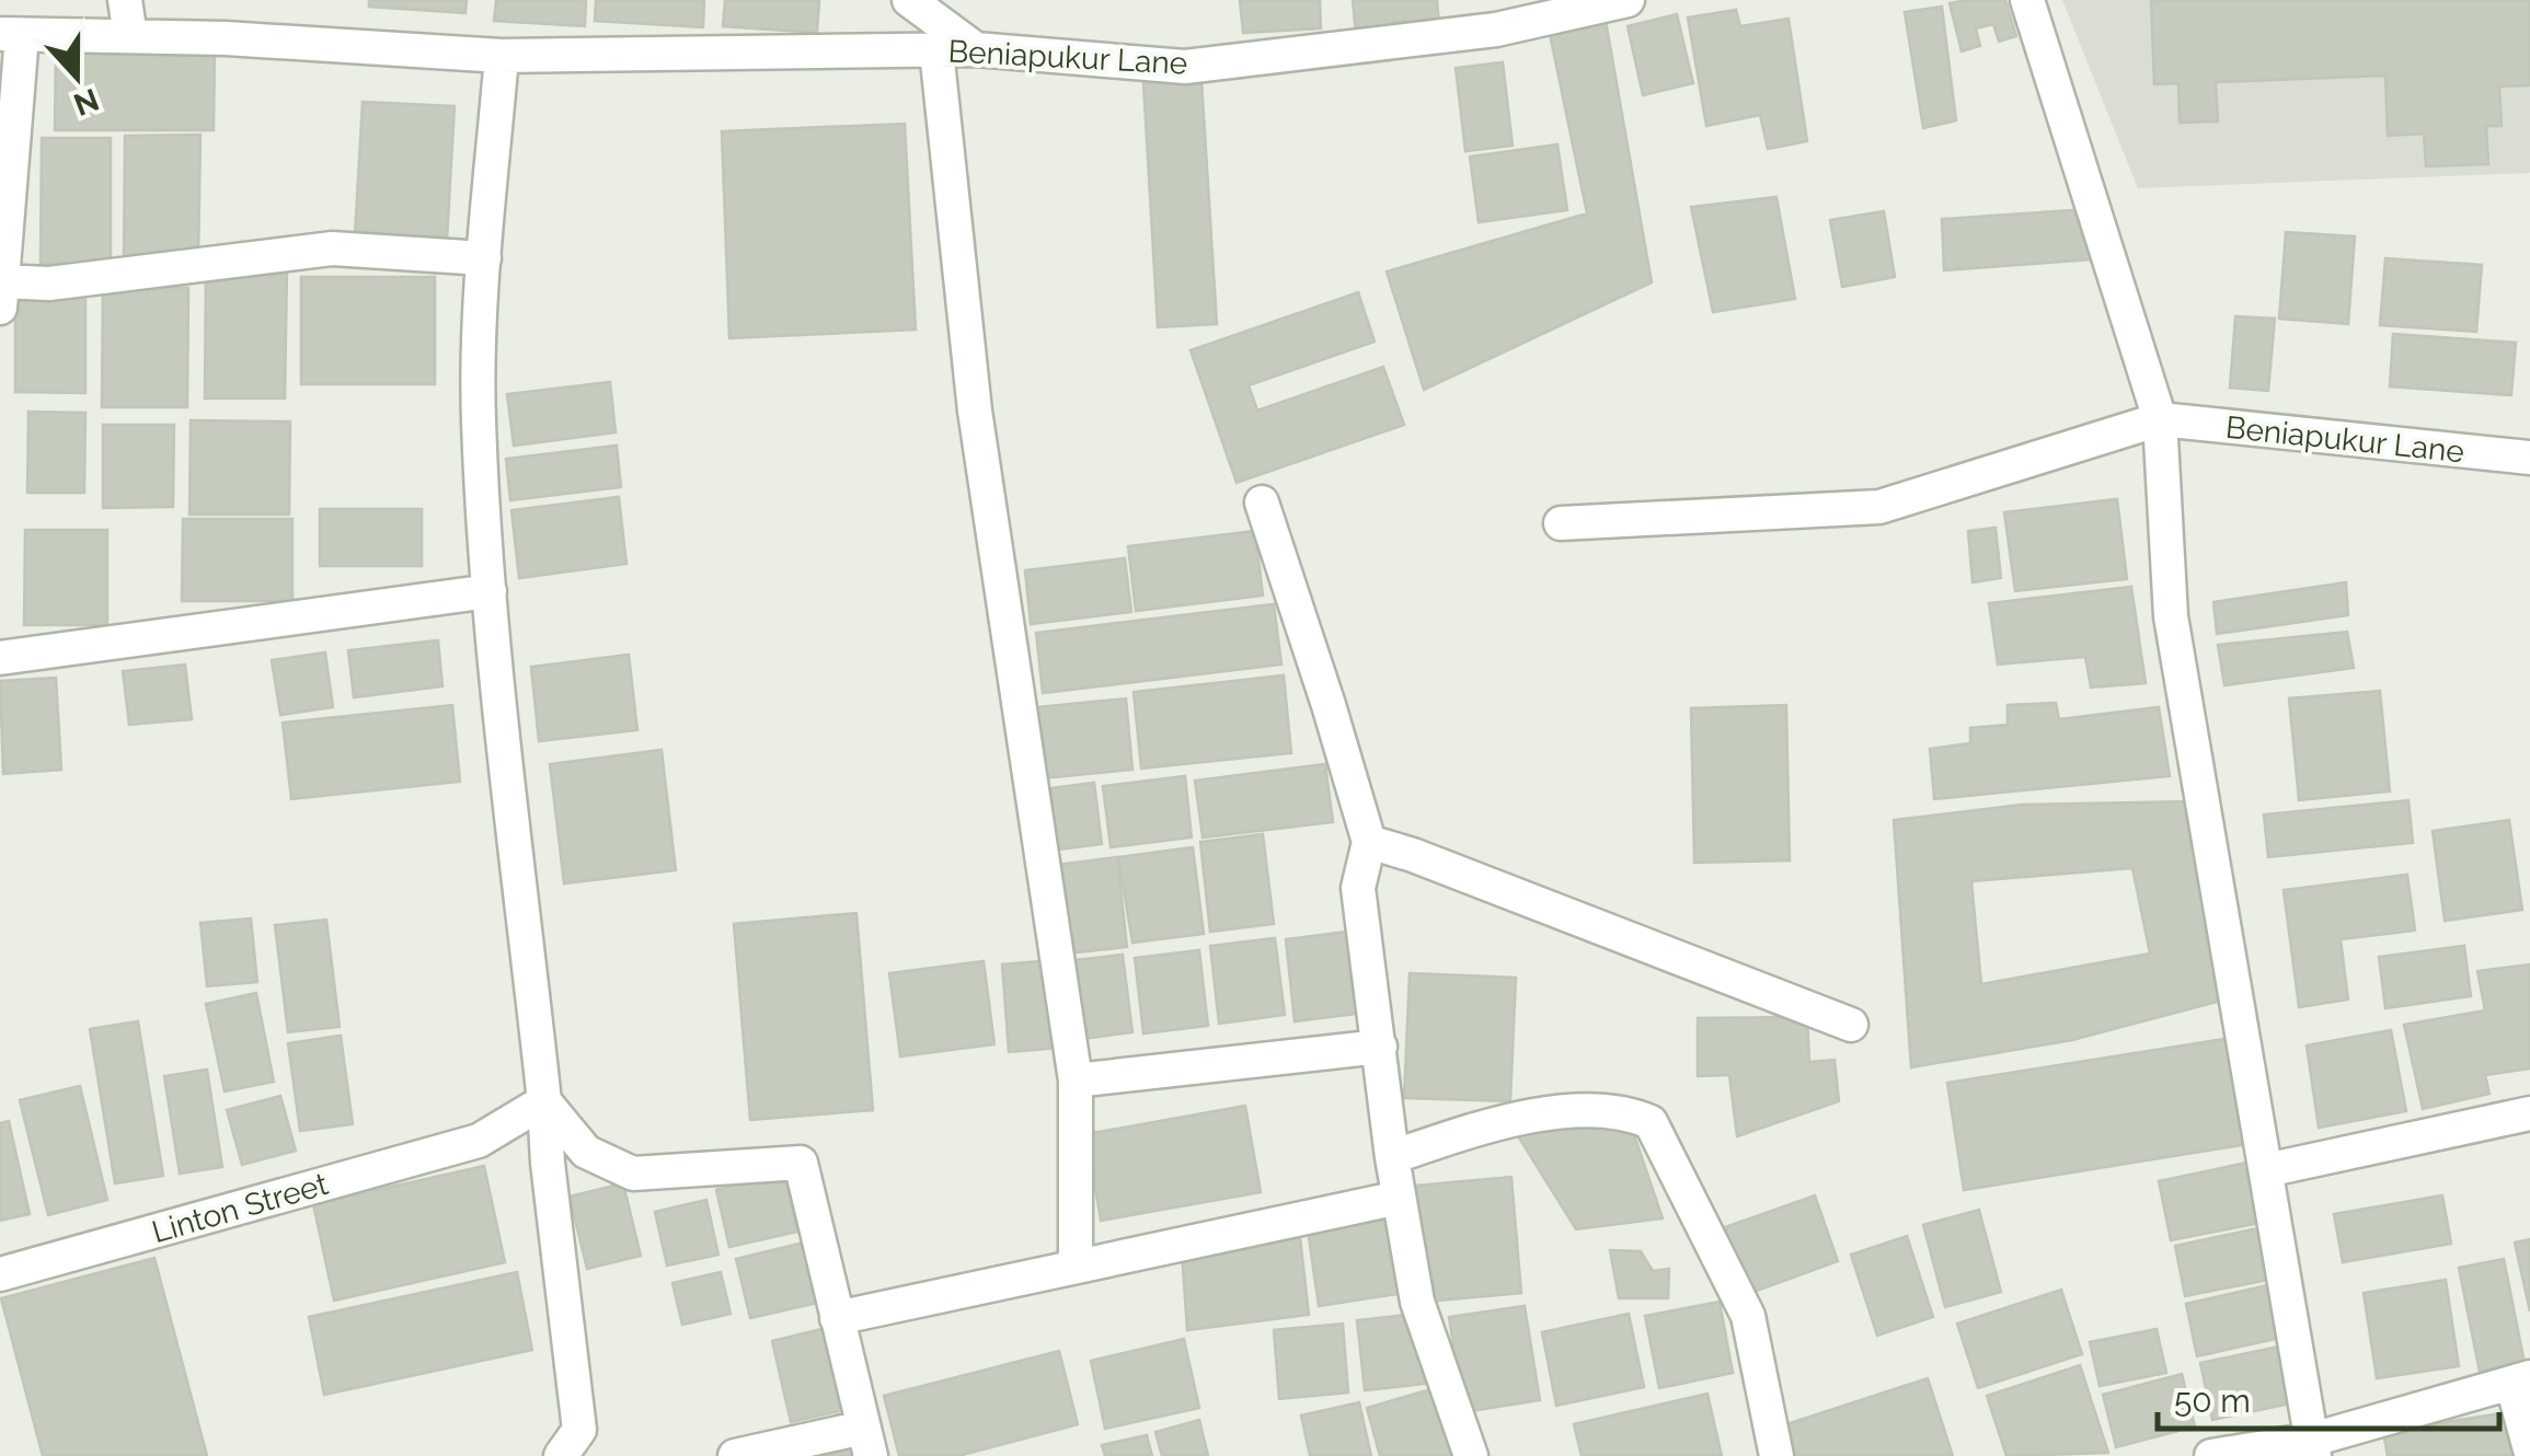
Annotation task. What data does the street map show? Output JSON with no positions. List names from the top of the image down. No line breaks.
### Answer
{"streets":{"street":["Beniapukur Lane","Linton Street"]},"scale_bar":"50 m","north":"bottom"}
